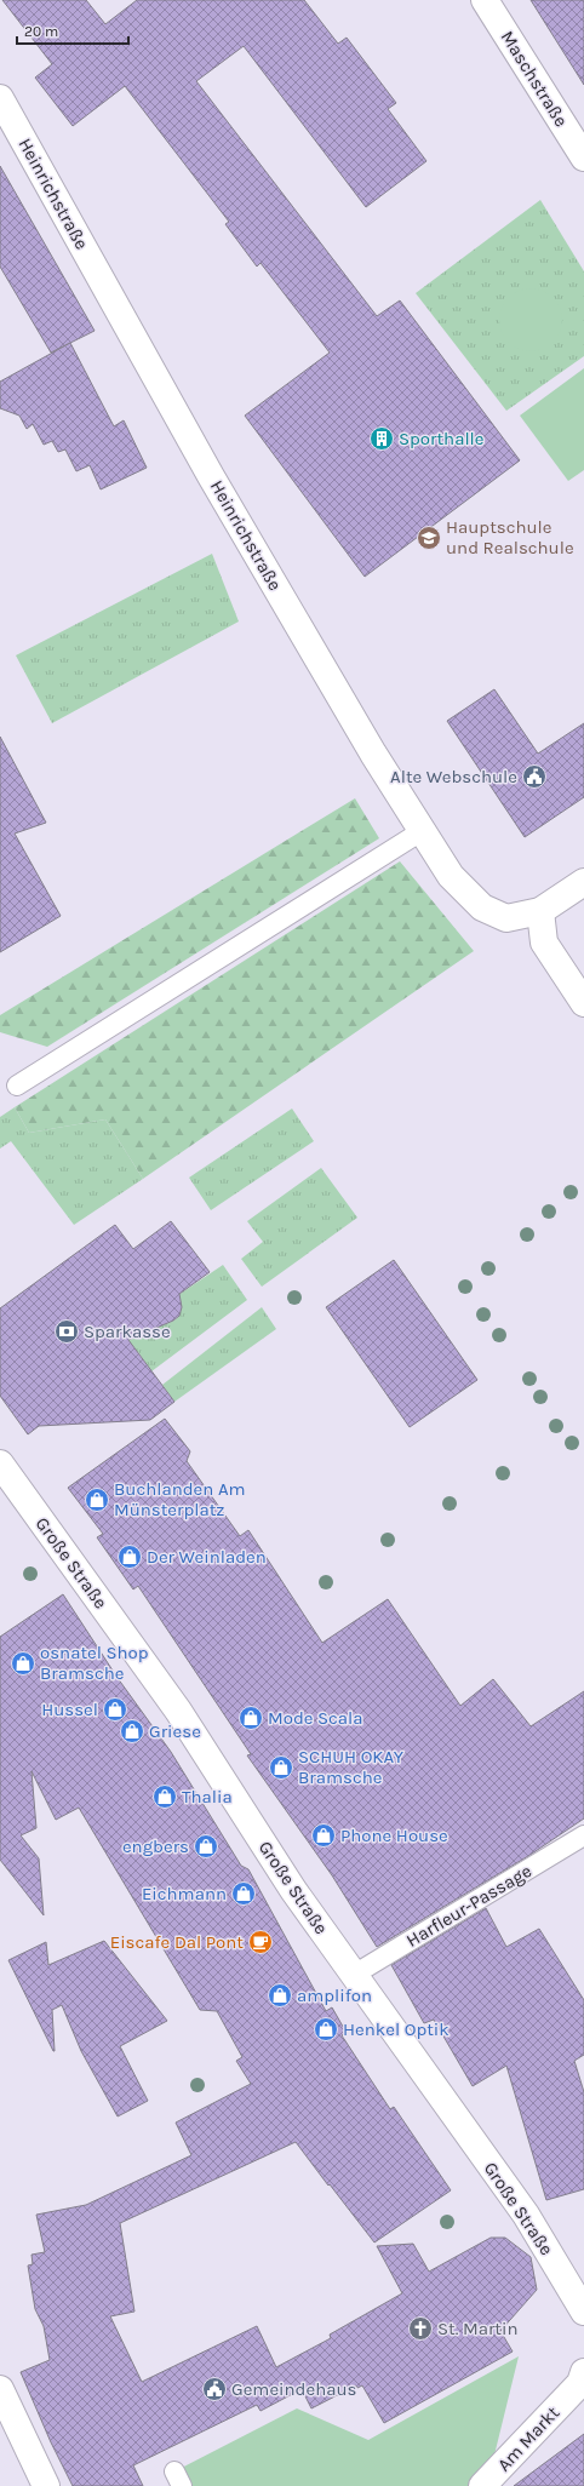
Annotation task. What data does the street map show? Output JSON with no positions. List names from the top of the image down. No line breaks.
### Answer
{"streets":{"street":["Maschstraße","Heinrichstraße","Große Straße","Am Markt"],"lane":["Harfleur-Passage"]},"crossings":[["Große Straße","Harfleur-Passage"]],"places":{"building":["Sporthalle"],"school or university":["Hauptschule und Realschule"],"public building":["Alte Webschule","Gemeindehaus"],"bank":["Sparkasse"],"shop":["Buchlanden Am Münsterplatz","Der Weinladen","osnatel Shop Bramsche","Hussel","Mode Scala","Griese","SCHUH OKAY Bramsche","Thalia","Phone House","engbers","Eichmann","amplifon","Henkel Optik"],"cafe":["Eiscafe Dal Pont"],"church":["St. Martin"]},"scale_bar":"20 m"}
